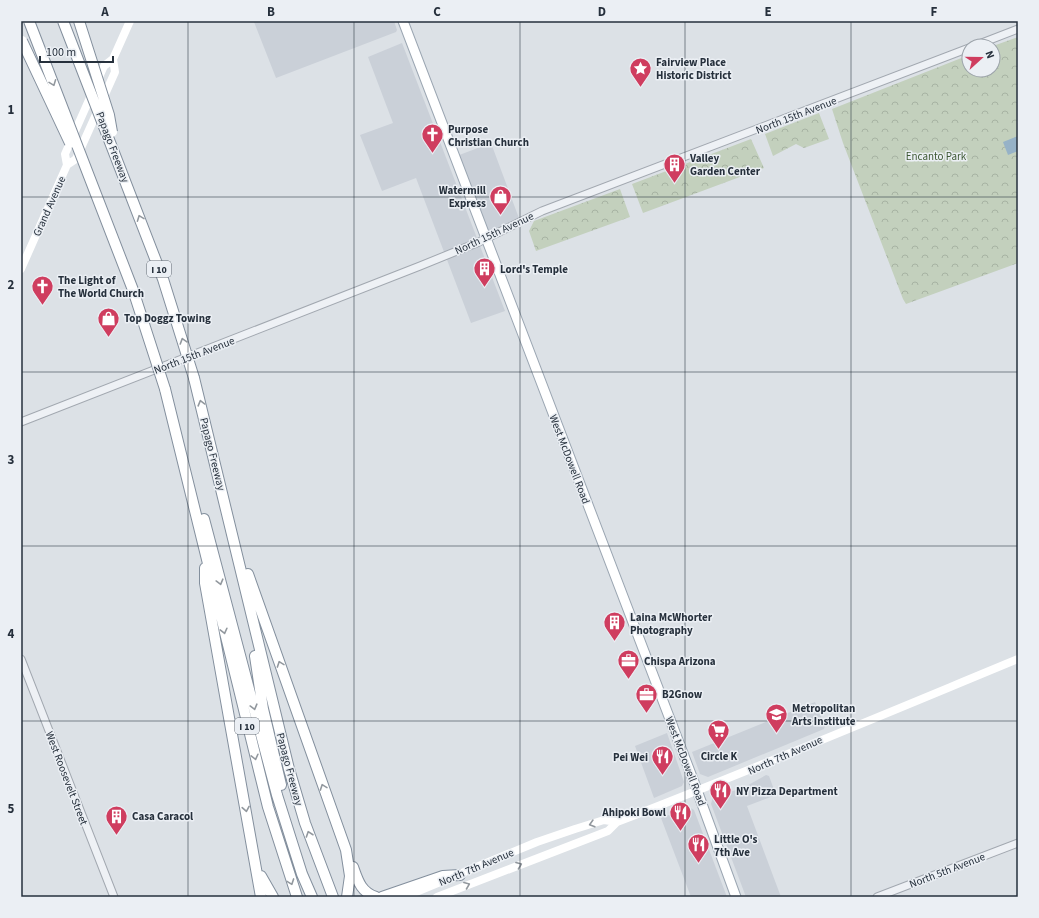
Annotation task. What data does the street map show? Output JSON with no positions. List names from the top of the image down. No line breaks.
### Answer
{"streets":{"highway":["Papago Freeway","I 10"],"main road":["Grand Avenue","West McDowell Road","North 7th Avenue"],"street":["North 15th Avenue","West Roosevelt Street","North 5th Avenue"]},"crossings":[["North 15th Avenue","West McDowell Road"],["West McDowell Road","North 7th Avenue"]],"parks":["Encanto Park"],"places":{"place":["Fairview Place Historic District"],"church":["Purpose Christian Church","The Light of The World Church"],"building":["Valley Garden Center","Lord's Temple","Laina McWhorter Photography","Casa Caracol"],"shop":["Watermill Express","Top Doggz Towing"],"office":["Chispa Arizona","B2Gnow"],"school or university":["Metropolitan Arts Institute"],"supermarket":["Circle K"],"restaurant":["Pei Wei","NY Pizza Department","Ahipoki Bowl","Little O's 7th Ave"]},"scale_bar":"100 m","north":"right","grid":{"columns":["A","B","C","D","E","F"],"rows":["1","2","3","4","5"]}}
